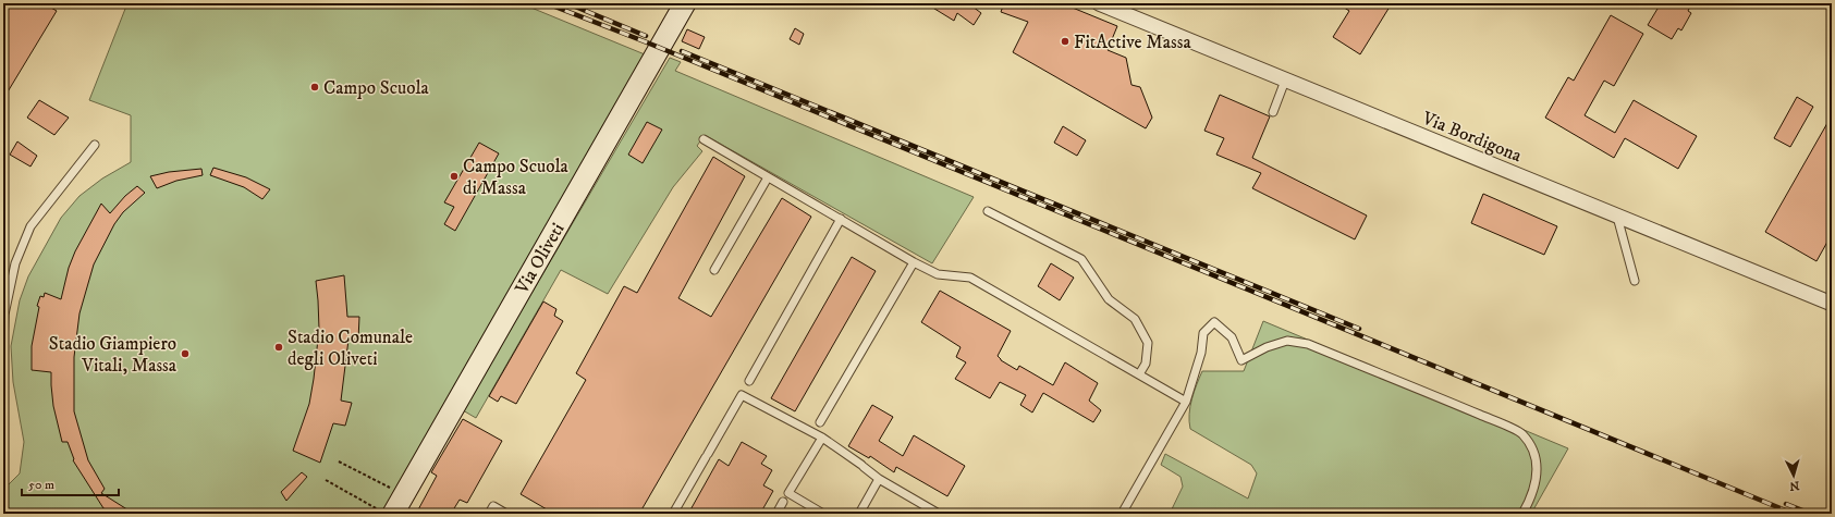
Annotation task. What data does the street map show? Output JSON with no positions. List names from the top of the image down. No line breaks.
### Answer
{"streets":{"main road":["Via Oliveti"],"street":["Via Bordigona"]},"places":["FitActive Massa","Campo Scuola","Campo Scuola di Massa","Stadio Comunale degli Oliveti","Stadio Giampiero Vitali, Massa"],"scale_bar":"50 m","north":"bottom"}
